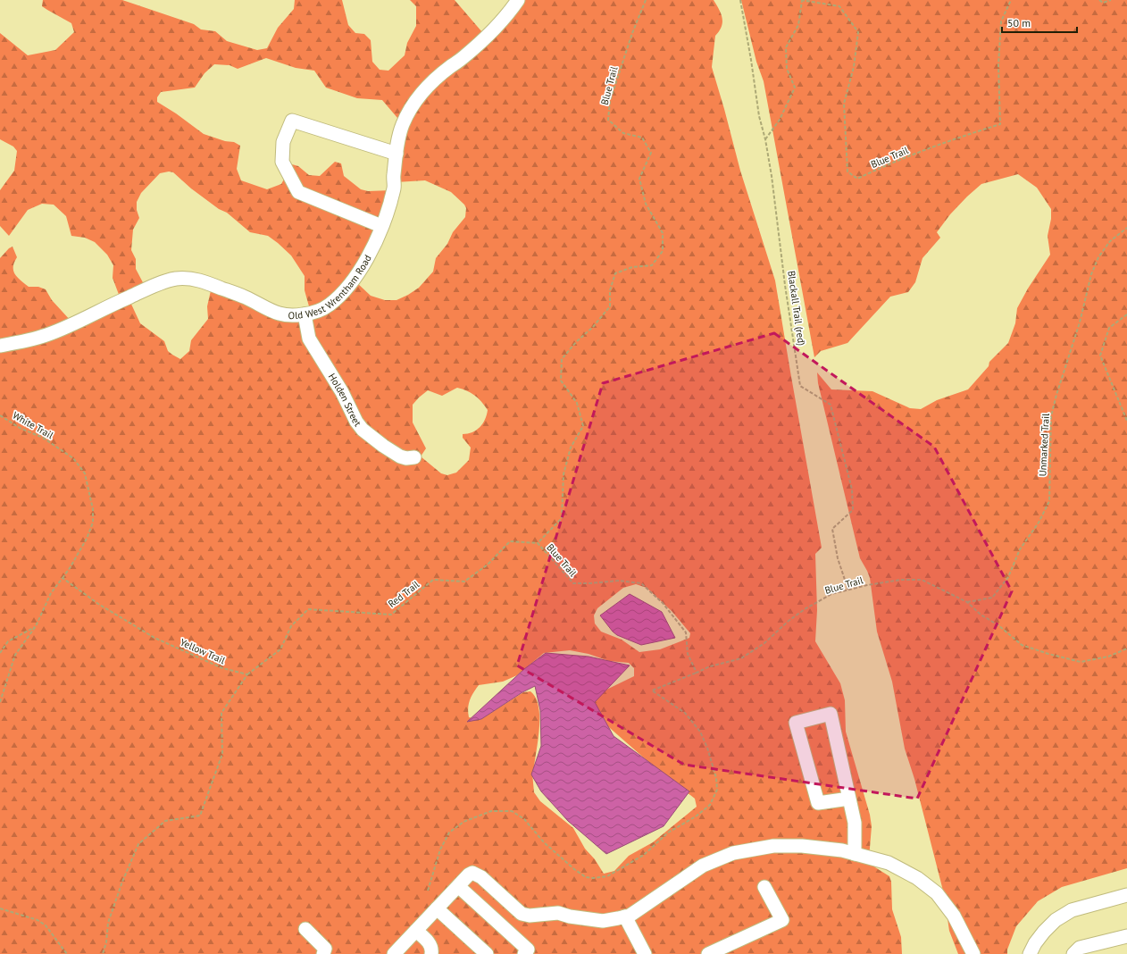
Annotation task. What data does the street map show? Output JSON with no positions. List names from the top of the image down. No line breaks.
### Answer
{"streets":{"street":["Old West Wrentham Road","Holden Street"],"path":["Blue Trail","Blackall Trail (red)","White Trail","Unmarked Trail","Red Trail","Yellow Trail"]},"crossings":[["Blue Trail","Blackall Trail (red)"],["Blue Trail","Unmarked Trail"],["Blue Trail","Red Trail"],["Old West Wrentham Road","Holden Street"],["White Trail","Yellow Trail"],["Red Trail","Yellow Trail"]],"scale_bar":"50 m"}
